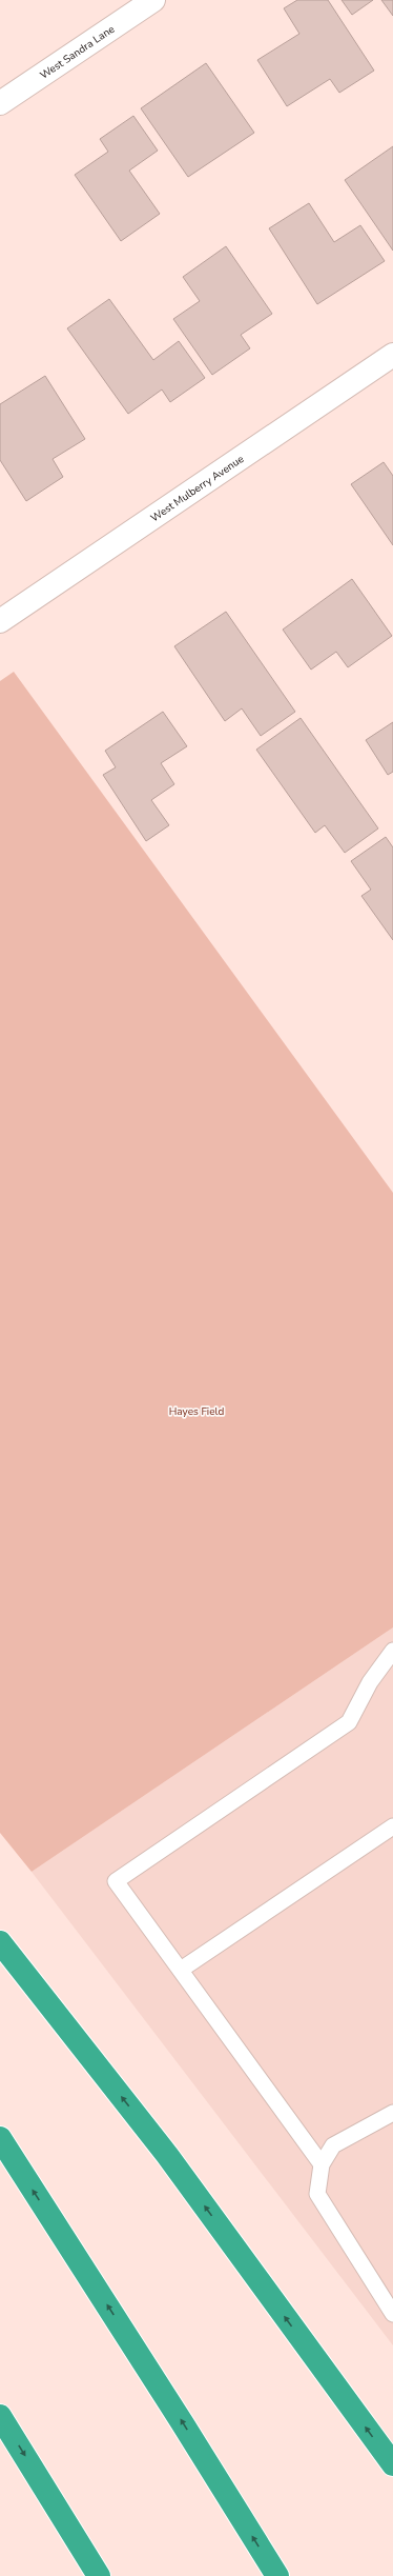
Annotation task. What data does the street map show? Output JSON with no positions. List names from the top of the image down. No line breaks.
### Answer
{"streets":{"street":["West Sandra Lane","West Mulberry Avenue"]},"parks":["Hayes Field"]}
